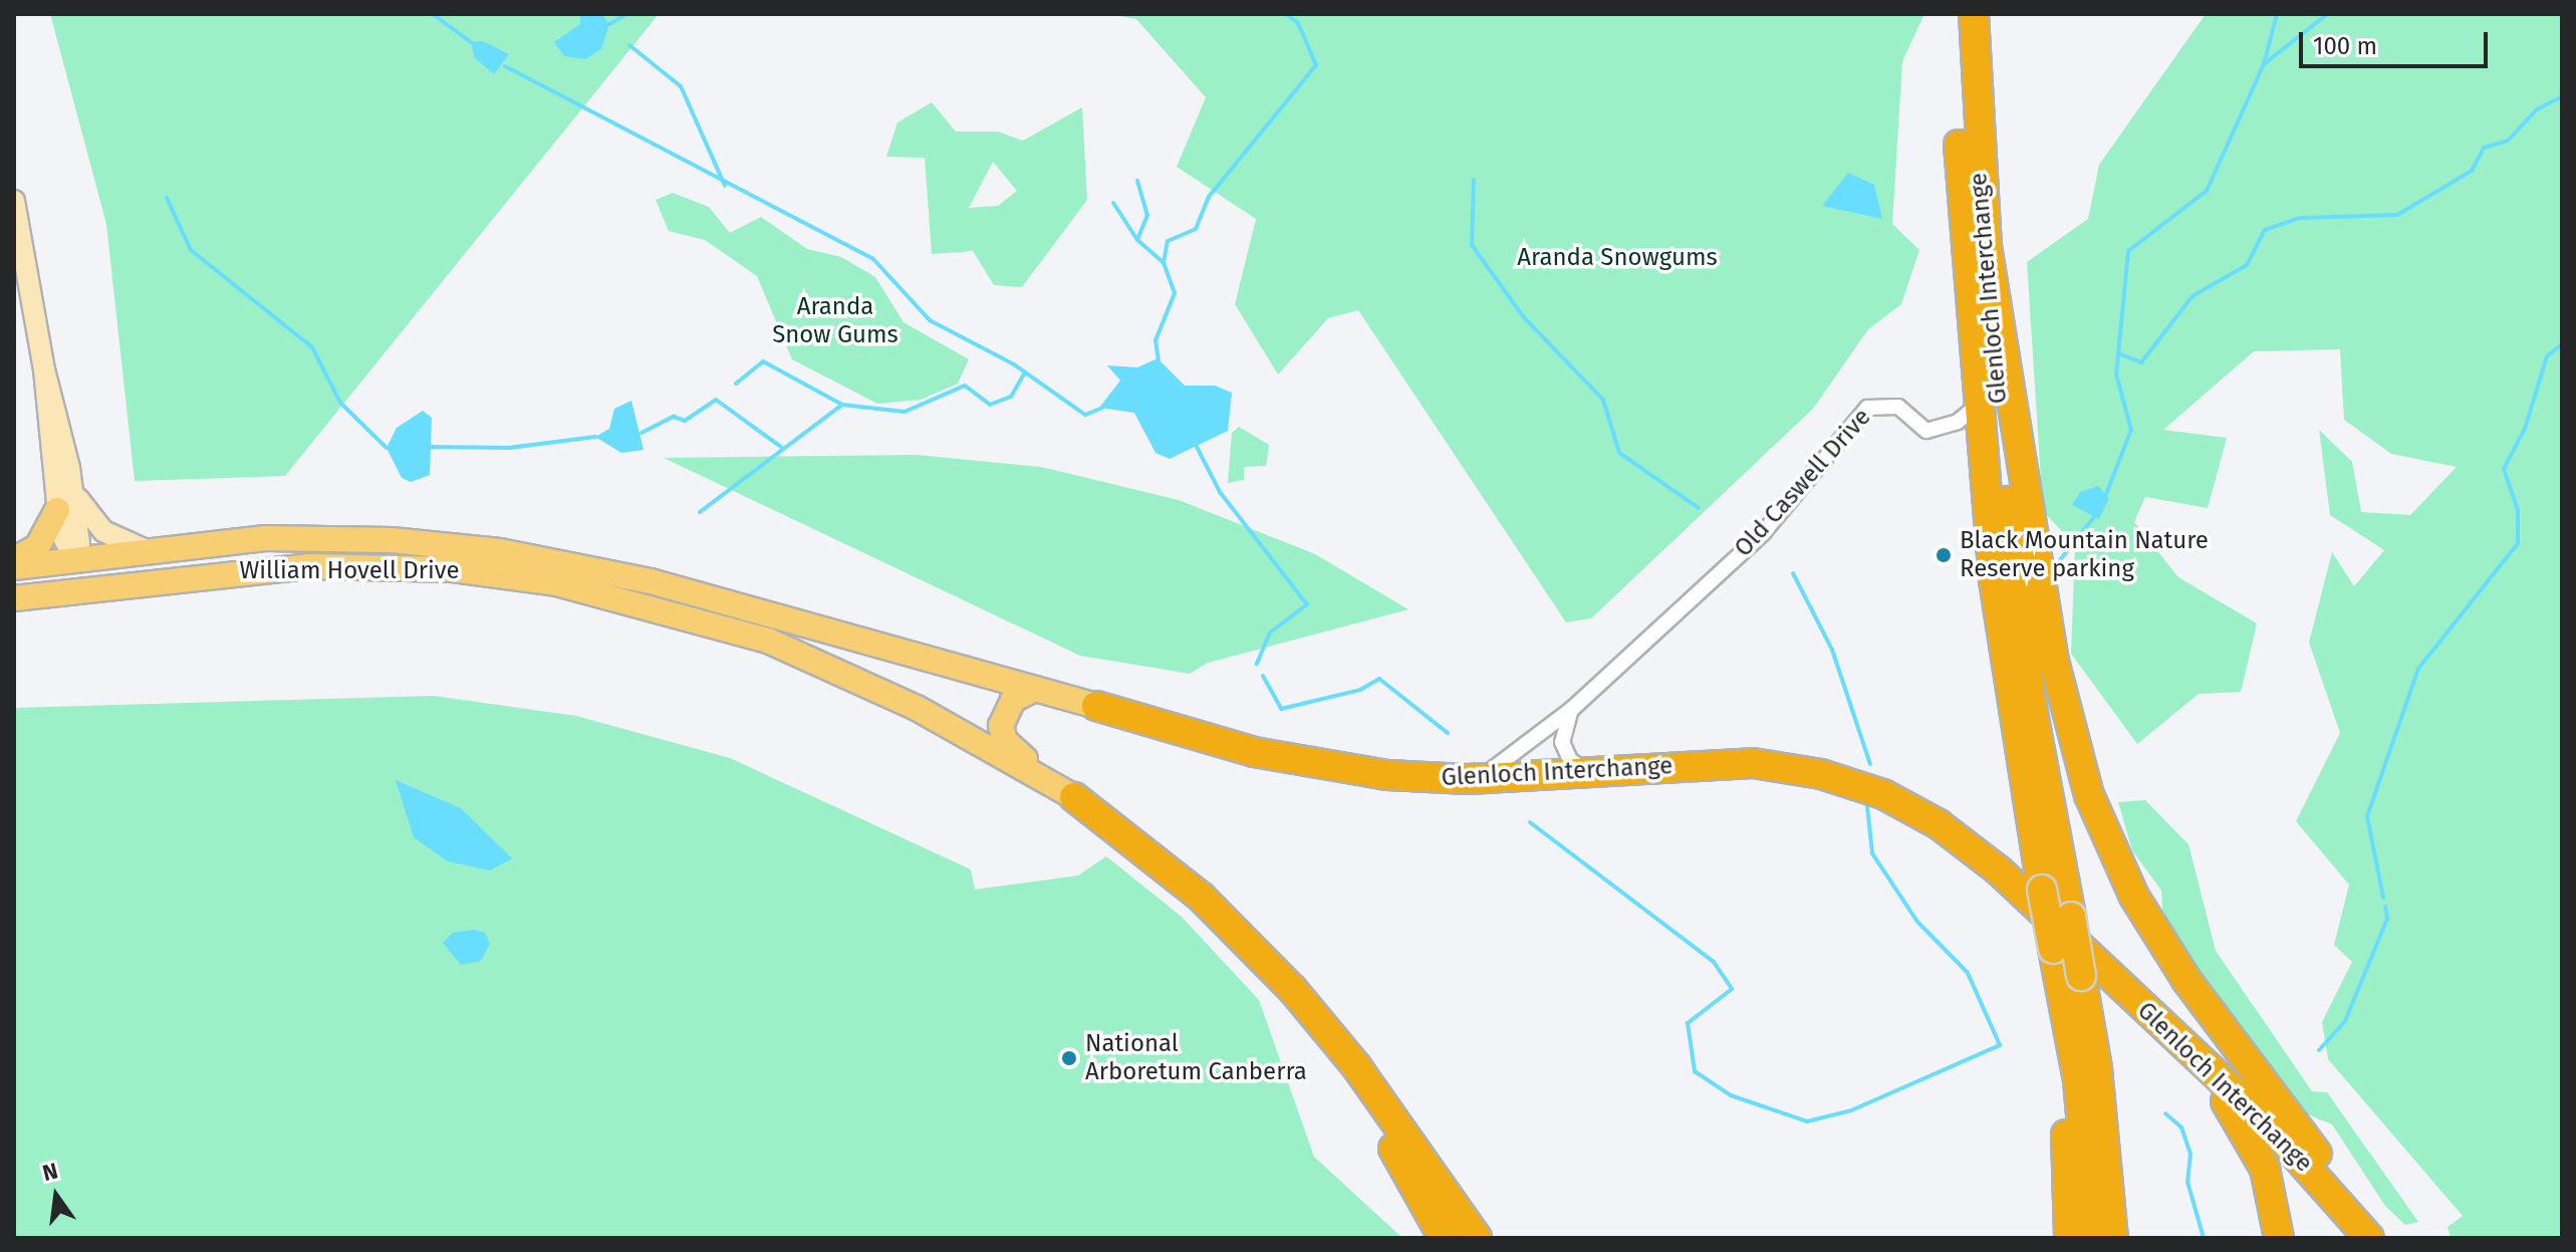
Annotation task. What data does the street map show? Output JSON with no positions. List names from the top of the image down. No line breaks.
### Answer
{"streets":{"highway":["Glenloch Interchange"],"main road":["William Hovell Drive"],"street":["Old Caswell Drive"]},"crossings":[["Glenloch Interchange","Old Caswell Drive"],["Glenloch Interchange","William Hovell Drive"]],"parks":["Aranda Snowgums","Aranda Snow Gums"],"places":["Black Mountain Nature Reserve parking","National Arboretum Canberra"],"scale_bar":"100 m","north":"top"}
